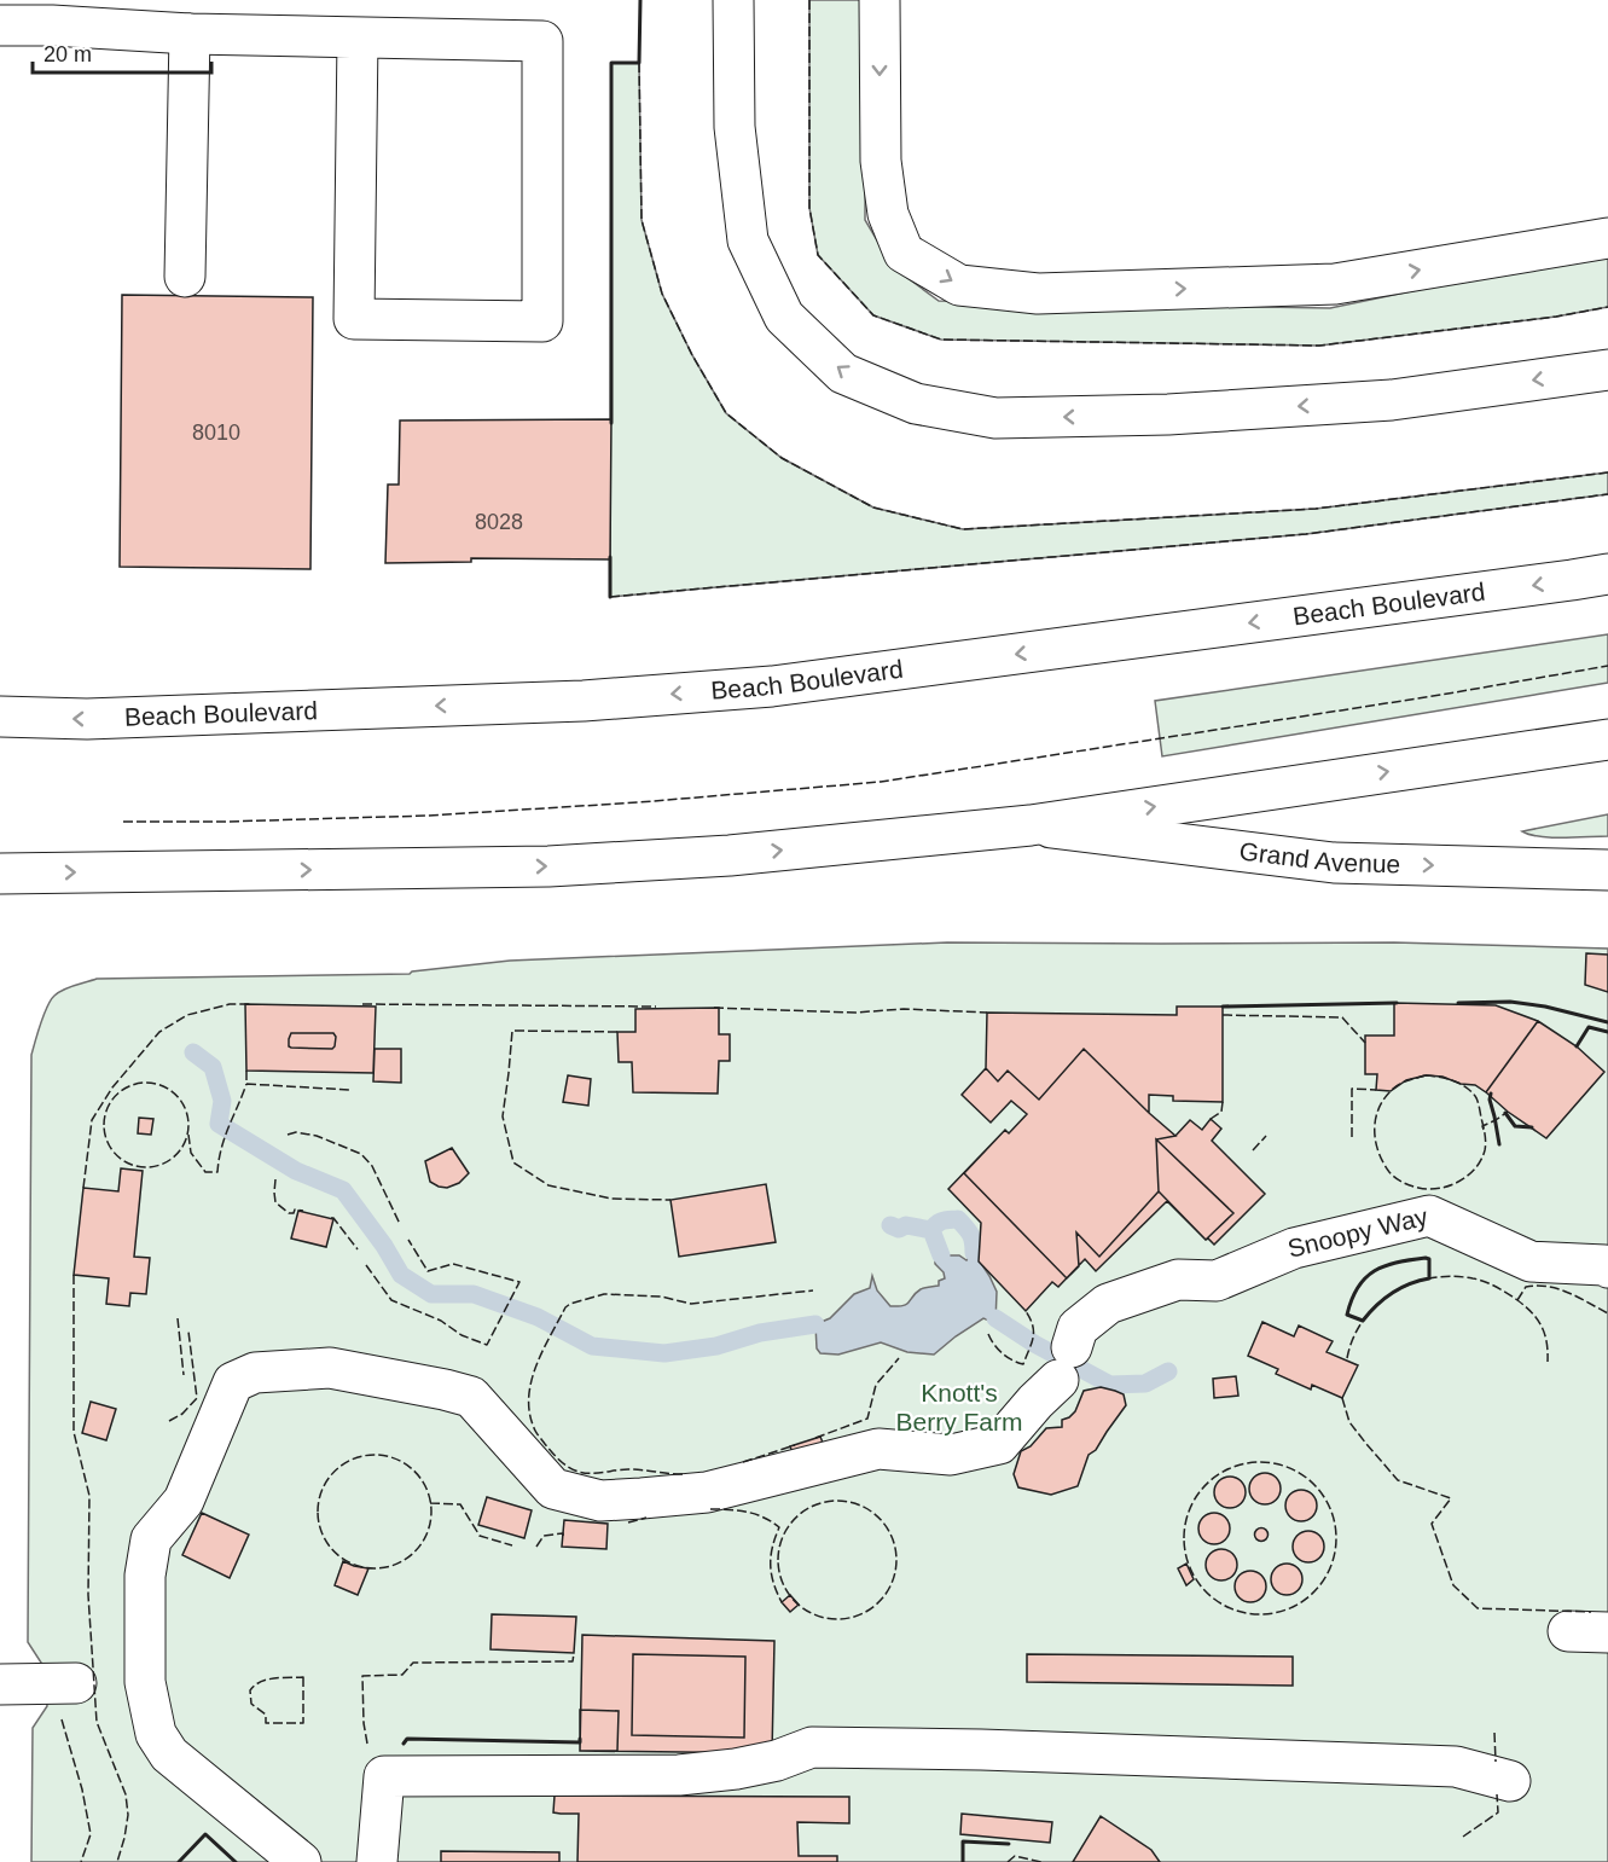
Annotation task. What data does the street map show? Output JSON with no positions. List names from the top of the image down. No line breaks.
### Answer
{"streets":{"main road":["Beach Boulevard","Grand Avenue","Snoopy Way"]},"parks":["Knott's Berry Farm"],"house_numbers":["8010","8028"],"scale_bar":"20 m"}
